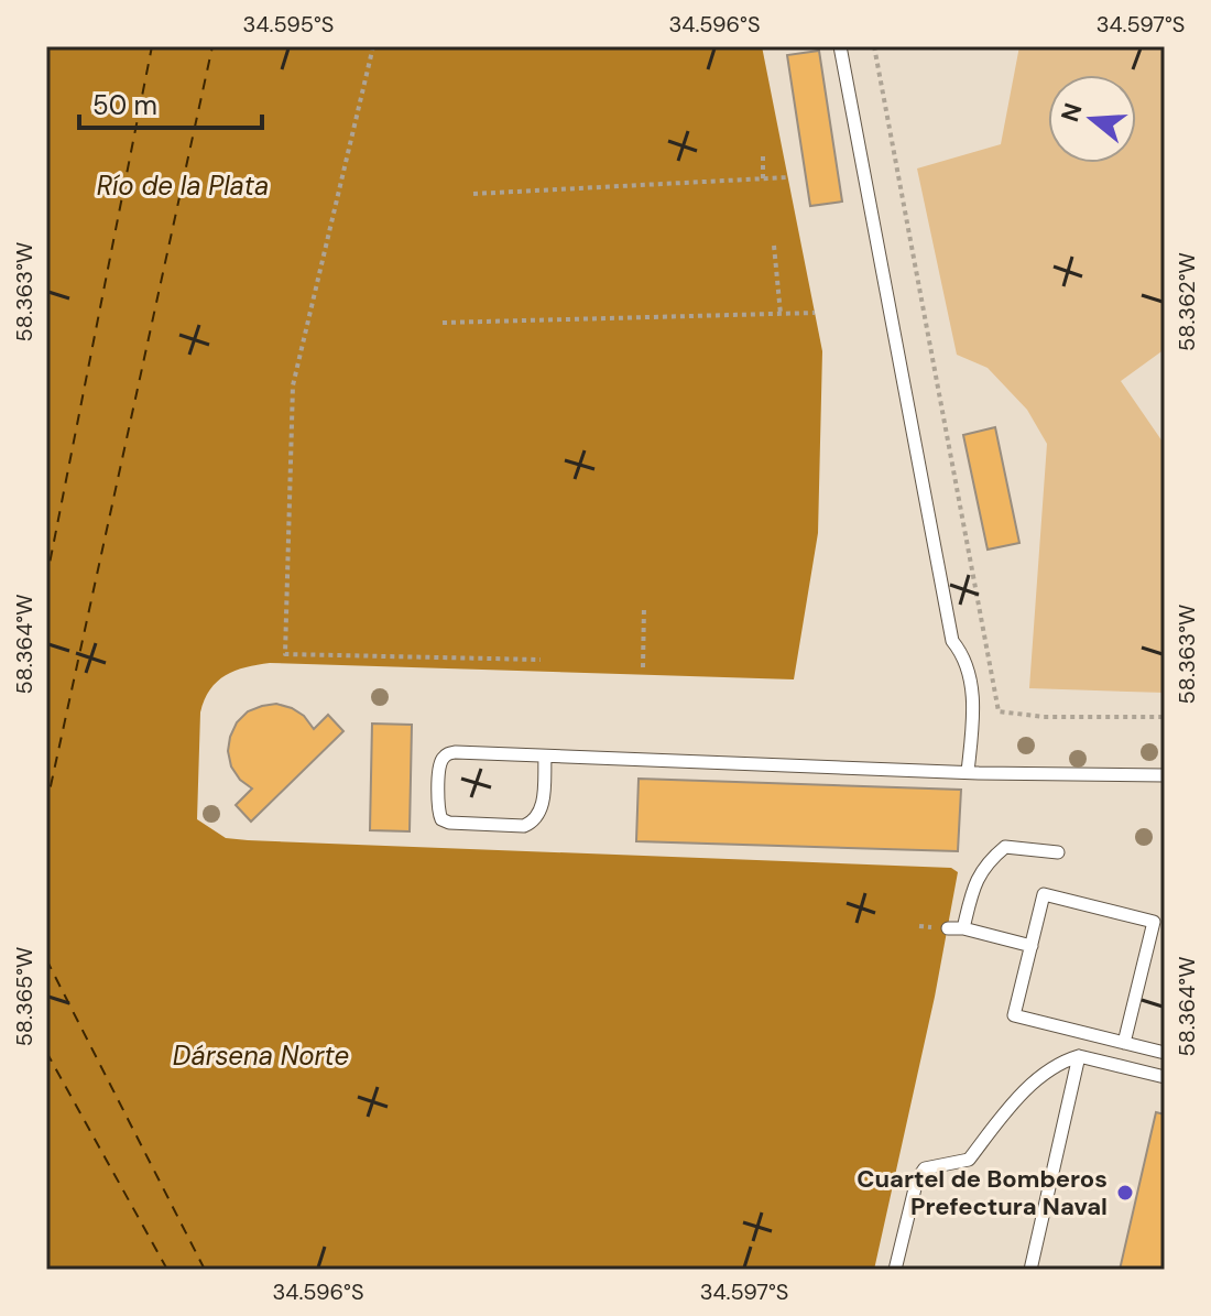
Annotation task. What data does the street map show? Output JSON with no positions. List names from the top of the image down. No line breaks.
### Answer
{"water":["Río de la Plata","Dársena Norte"],"places":["Cuartel de Bomberos Prefectura Naval"],"scale_bar":"50 m","north":"left","coordinates":["34.595°S","34.596°S","34.597°S","58.363°W","58.362°W","58.364°W","58.365°W"]}
